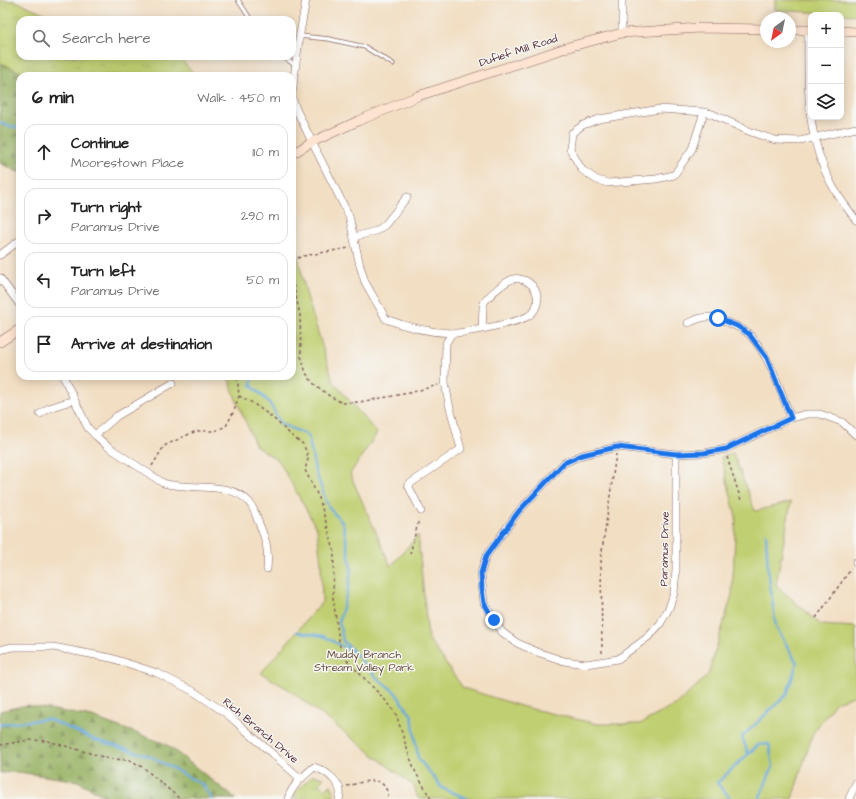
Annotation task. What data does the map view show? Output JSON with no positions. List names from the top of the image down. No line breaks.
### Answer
{"streets":{"main road":["Dufief Mill Road"],"street":["Paramus Drive","Rich Branch Drive"]},"parks":["Muddy Branch Stream Valley Park"],"north":"bottom left","page":{"map_buttons":["+","−"],"search":"Search here","heading":["6 min","Walk · 450 m"],"list":[["Continue","Moorestown Place","110 m"],["Turn right","Paramus Drive","290 m"],["Turn left","Paramus Drive","50 m"],"Arrive at destination"]}}
